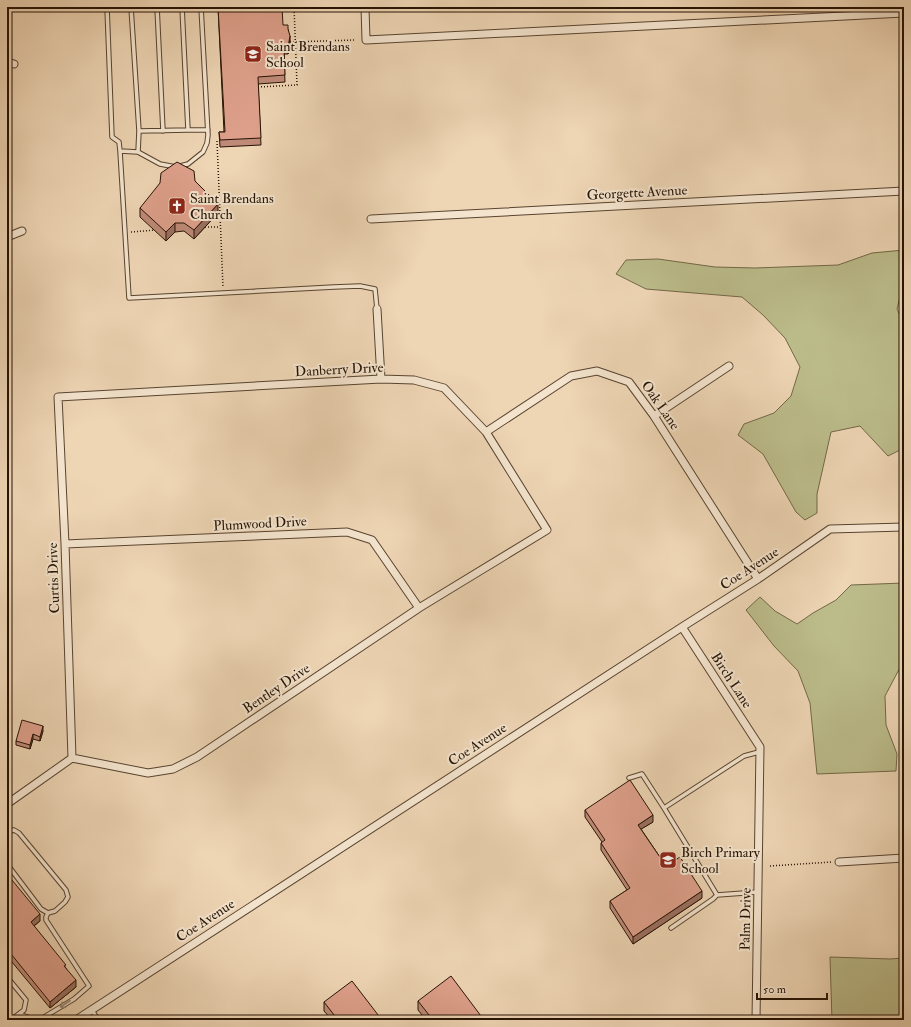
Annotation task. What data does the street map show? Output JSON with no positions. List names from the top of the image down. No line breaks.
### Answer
{"streets":{"street":["Georgette Avenue","Danberry Drive","Oak Lane","Plumwood Drive","Coe Avenue","Curtis Drive","Birch Lane","Bentley Drive","Palm Drive"]},"crossings":[["Danberry Drive","Oak Lane"],["Danberry Drive","Curtis Drive"],["Danberry Drive","Bentley Drive"],["Oak Lane","Coe Avenue"],["Plumwood Drive","Curtis Drive"],["Plumwood Drive","Bentley Drive"],["Coe Avenue","Birch Lane"],["Curtis Drive","Bentley Drive"],["Birch Lane","Palm Drive"]],"places":{"school or university":["Saint Brendans School","Birch Primary School"],"church":["Saint Brendans Church"]},"scale_bar":"50 m"}
